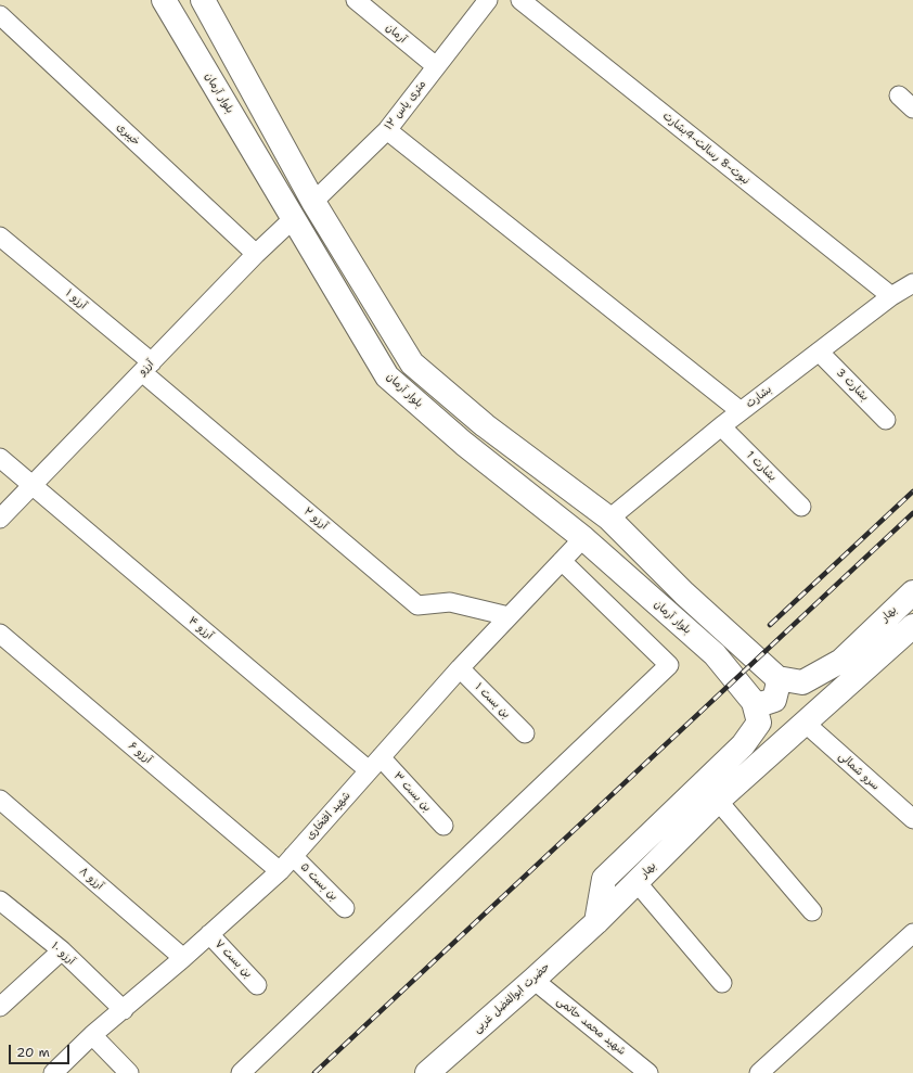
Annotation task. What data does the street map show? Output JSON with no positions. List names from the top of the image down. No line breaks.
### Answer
{"streets":{"street":["آرمان","بلوار آرمان","۱۲ متری یاس","خیبری","نبوت-8 رسالت-4بشارت","آرزو ۱","آرزو","بشارت 3","بشارت","بشارت 1","آرزو ۲","بهار","آرزو ۴","بن بست ۱","آرزو ۶","سرو شمالی","بن بست ۳","شهید افتخاری","آرزو ۸","بن بست ۵","آرزو ۱۰","بن بست ۷","حضرت ابوالفضل غربی","شهید محمد حاتمی"]},"crossings":[["آرمان","۱۲ متری یاس"],["بلوار آرمان","آرزو"],["بلوار آرمان","شهید افتخاری"],["خیبری","آرزو"],["نبوت-8 رسالت-4بشارت","بشارت"],["آرزو ۱","آرزو"],["آرزو ۱","آرزو ۲"],["آرزو","آرزو ۲"],["آرزو","آرزو ۴"],["بشارت 3","بشارت"],["بشارت","بشارت 1"],["آرزو ۲","شهید افتخاری"],["بهار","سرو شمالی"],["بهار","حضرت ابوالفضل غربی"],["آرزو ۴","بن بست ۳"],["آرزو ۴","شهید افتخاری"],["بن بست ۱","شهید افتخاری"],["آرزو ۶","شهید افتخاری"],["بن بست ۳","شهید افتخاری"],["شهید افتخاری","آرزو ۸"],["شهید افتخاری","بن بست ۵"],["شهید افتخاری","آرزو ۱۰"],["شهید افتخاری","بن بست ۷"],["حضرت ابوالفضل غربی","شهید محمد حاتمی"]],"scale_bar":"20 m"}
